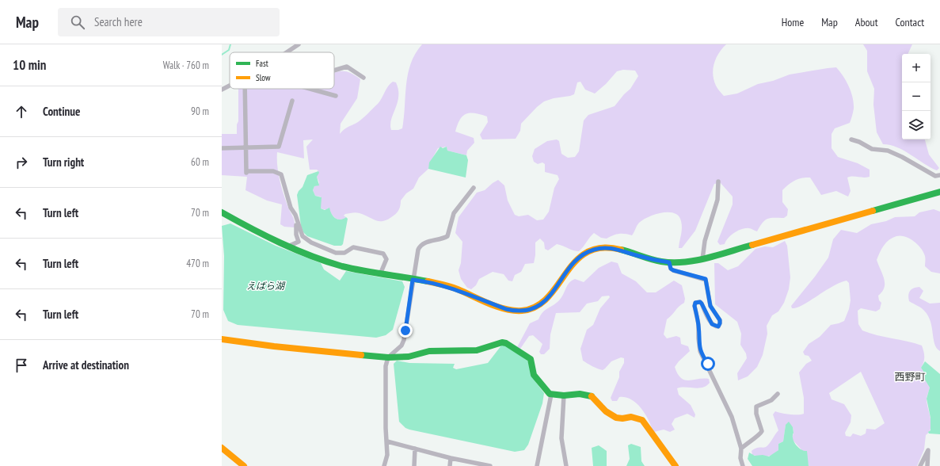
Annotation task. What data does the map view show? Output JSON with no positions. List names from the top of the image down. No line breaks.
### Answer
{"districts":["西野町"],"water":["えばら湖"],"legend":["Fast","Slow"],"page":{"header":"Map","search":"Search here","nav":["Home","Map","About","Contact"],"heading":["10 min","Walk · 760 m"],"map_buttons":["+","−"],"list":[["Continue","90 m"],["Turn right","60 m"],["Turn left","70 m"],["Turn left","470 m"],["Turn left","70 m"],"Arrive at destination"]}}
